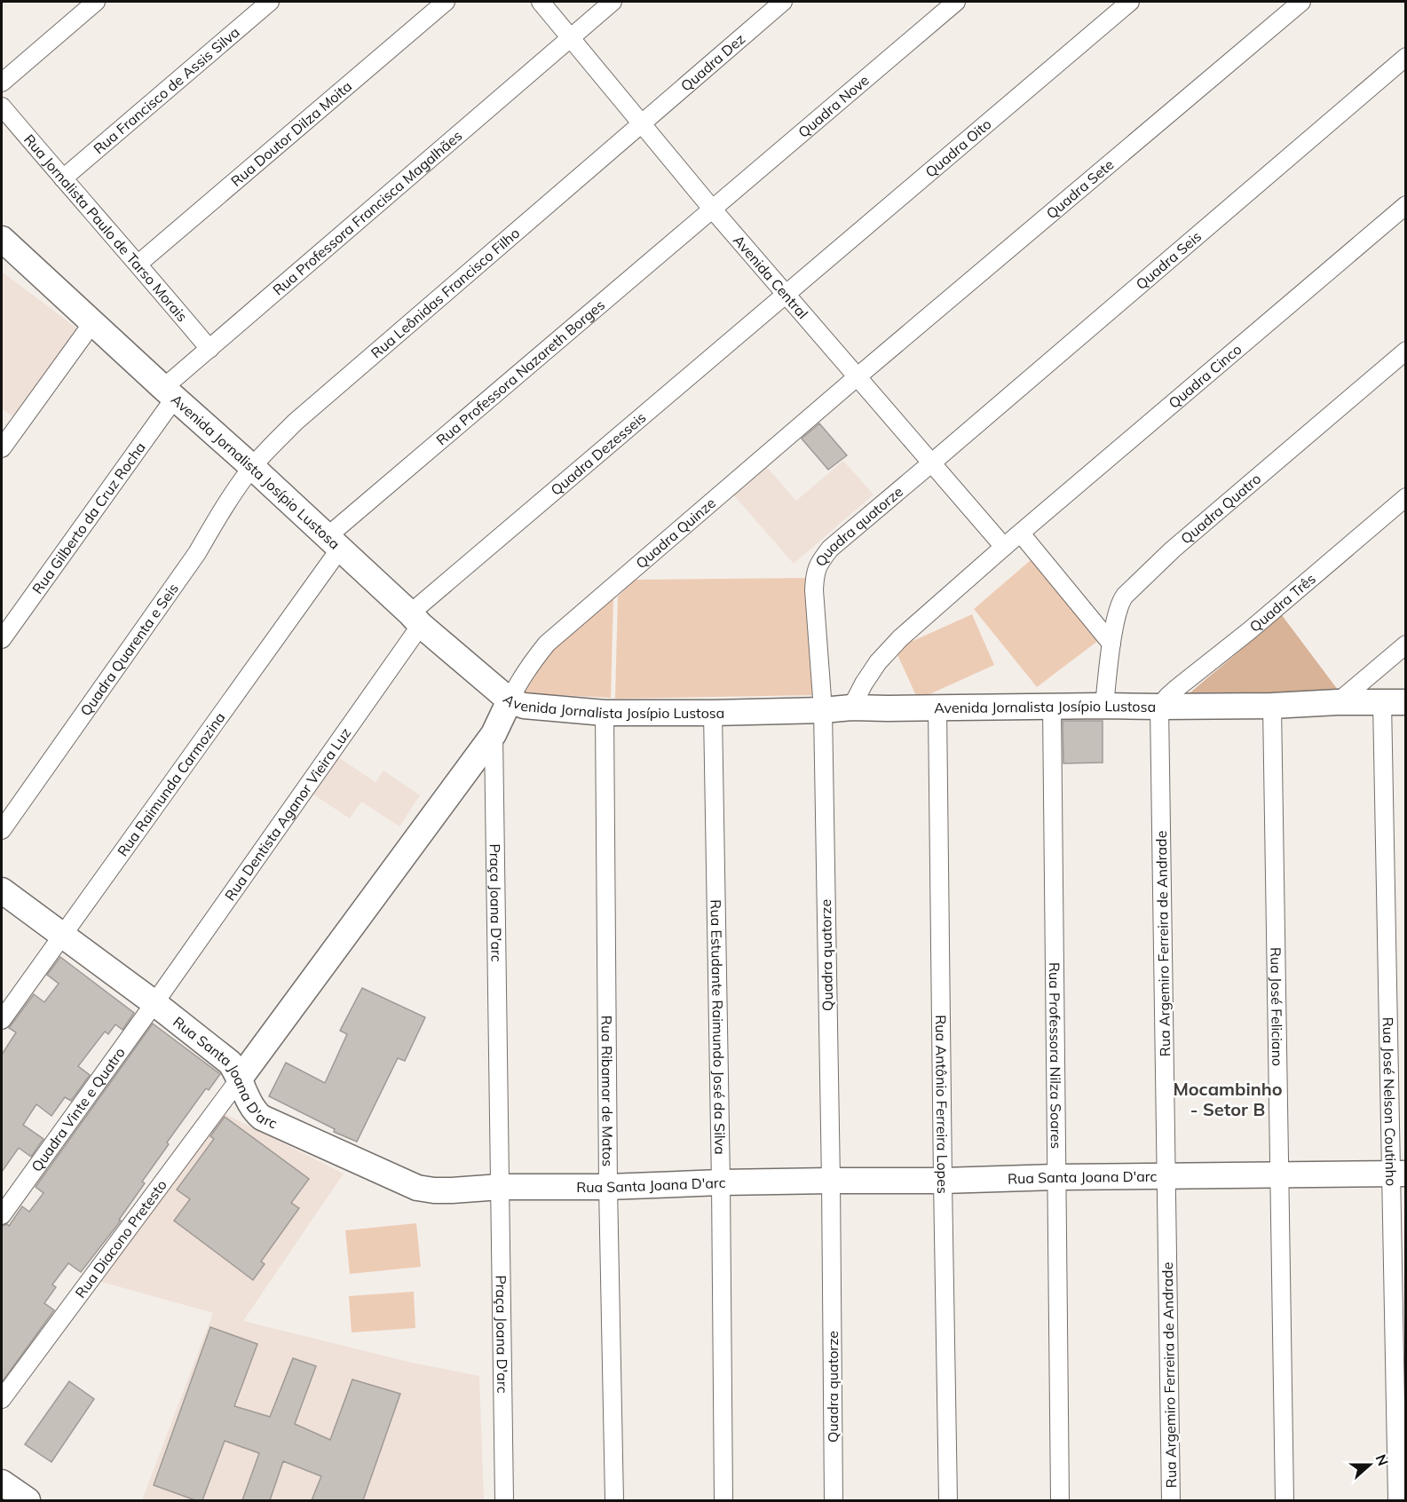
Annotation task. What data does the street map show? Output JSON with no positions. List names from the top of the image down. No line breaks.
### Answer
{"streets":{"street":["Quadra Dez","Rua Francisco de Assis Silva","Quadra Nove","Rua Doutor Dilza Moita","Quadra Oito","Quadra Sete","Rua Professora Francisca Magalhães","Rua Jornalista Paulo de Tarso Morais","Quadra Seis","Avenida Central","Rua Leônidas Francisco Filho","Rua Professora Nazareth Borges","Quadra Cinco","Quadra Dezesseis","Avenida Jornalista Josípio Lustosa","Quadra Quatro","Rua Gilberto da Cruz Rocha","Quadra quatorze","Quadra Quinze","Quadra Três","Quadra Quarenta e Seis","Rua Raimunda Carmozina","Rua Dentista Aganor Vieira Luz","Praça Joana D'arc","Rua Argemiro Ferreira de Andrade","Rua José Feliciano","Rua Estudante Raimundo José da Silva","Rua Professora Nilza Soares","Rua Santa Joana D'arc","Rua Ribamar de Matos","Rua José Nelson Coutinho","Rua Antônio Ferreira Lopes","Quadra Vinte e Quatro","Rua Diacono Pretesto"]},"crossings":[["Quadra Dez","Avenida Central"],["Quadra Dez","Rua Leônidas Francisco Filho"],["Rua Francisco de Assis Silva","Rua Jornalista Paulo de Tarso Morais"],["Quadra Nove","Avenida Central"],["Quadra Nove","Rua Professora Nazareth Borges"],["Rua Doutor Dilza Moita","Rua Jornalista Paulo de Tarso Morais"],["Quadra Oito","Avenida Central"],["Quadra Oito","Quadra Dezesseis"],["Quadra Sete","Avenida Central"],["Quadra Sete","Quadra Quinze"],["Rua Professora Francisca Magalhães","Rua Jornalista Paulo de Tarso Morais"],["Rua Professora Francisca Magalhães","Avenida Central"],["Rua Professora Francisca Magalhães","Avenida Jornalista Josípio Lustosa"],["Rua Professora Francisca Magalhães","Rua Gilberto da Cruz Rocha"],["Quadra Seis","Avenida Central"],["Quadra Seis","Quadra quatorze"],["Avenida Central","Rua Leônidas Francisco Filho"],["Avenida Central","Rua Professora Nazareth Borges"],["Avenida Central","Quadra Cinco"],["Avenida Central","Quadra Dezesseis"],["Avenida Central","Quadra quatorze"],["Avenida Central","Quadra Quinze"],["Rua Leônidas Francisco Filho","Avenida Jornalista Josípio Lustosa"],["Rua Leônidas Francisco Filho","Quadra Quarenta e Seis"],["Rua Professora Nazareth Borges","Avenida Jornalista Josípio Lustosa"],["Rua Professora Nazareth Borges","Rua Raimunda Carmozina"],["Quadra Dezesseis","Avenida Jornalista Josípio Lustosa"],["Quadra Dezesseis","Rua Dentista Aganor Vieira Luz"],["Avenida Jornalista Josípio Lustosa","Quadra Quatro"],["Avenida Jornalista Josípio Lustosa","Rua Gilberto da Cruz Rocha"],["Avenida Jornalista Josípio Lustosa","Quadra quatorze"],["Avenida Jornalista Josípio Lustosa","Quadra Quinze"],["Avenida Jornalista Josípio Lustosa","Quadra Três"],["Avenida Jornalista Josípio Lustosa","Quadra Quarenta e Seis"],["Avenida Jornalista Josípio Lustosa","Rua Raimunda Carmozina"],["Avenida Jornalista Josípio Lustosa","Rua Dentista Aganor Vieira Luz"],["Avenida Jornalista Josípio Lustosa","Rua Argemiro Ferreira de Andrade"],["Avenida Jornalista Josípio Lustosa","Rua José Feliciano"],["Avenida Jornalista Josípio Lustosa","Rua Estudante Raimundo José da Silva"],["Avenida Jornalista Josípio Lustosa","Rua Professora Nilza Soares"],["Avenida Jornalista Josípio Lustosa","Rua Ribamar de Matos"],["Avenida Jornalista Josípio Lustosa","Rua José Nelson Coutinho"],["Avenida Jornalista Josípio Lustosa","Rua Antônio Ferreira Lopes"],["Quadra quatorze","Rua Santa Joana D'arc"],["Quadra Três","Rua Argemiro Ferreira de Andrade"],["Rua Raimunda Carmozina","Rua Santa Joana D'arc"],["Rua Dentista Aganor Vieira Luz","Rua Santa Joana D'arc"],["Rua Dentista Aganor Vieira Luz","Quadra Vinte e Quatro"],["Praça Joana D'arc","Rua Santa Joana D'arc"],["Rua Argemiro Ferreira de Andrade","Rua Santa Joana D'arc"],["Rua José Feliciano","Rua Santa Joana D'arc"],["Rua Estudante Raimundo José da Silva","Rua Santa Joana D'arc"],["Rua Professora Nilza Soares","Rua Santa Joana D'arc"],["Rua Santa Joana D'arc","Rua Ribamar de Matos"],["Rua Santa Joana D'arc","Rua José Nelson Coutinho"],["Rua Santa Joana D'arc","Rua Antônio Ferreira Lopes"],["Rua Santa Joana D'arc","Quadra Vinte e Quatro"],["Rua Santa Joana D'arc","Rua Diacono Pretesto"]],"districts":["Mocambinho - Setor B"],"north":"right"}
